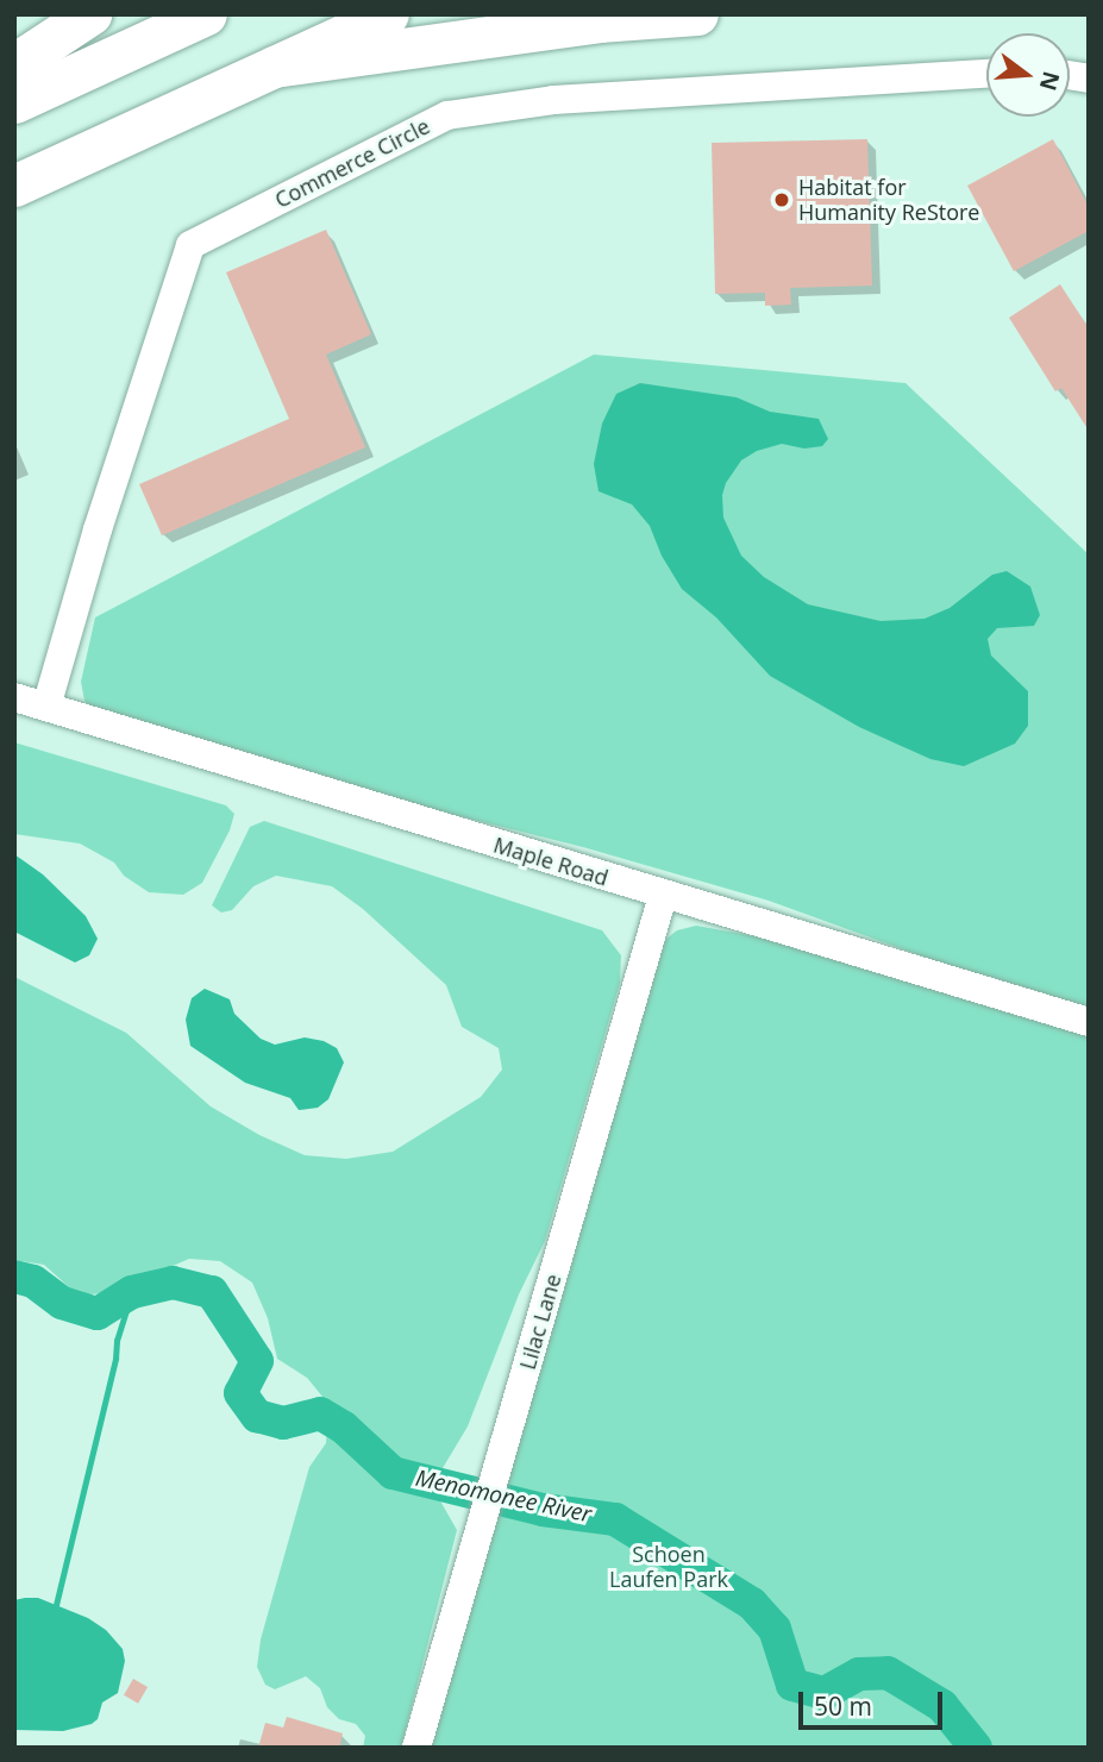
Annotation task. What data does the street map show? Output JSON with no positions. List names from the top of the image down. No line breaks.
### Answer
{"streets":{"street":["Commerce Circle","Maple Road","Lilac Lane"]},"crossings":[["Commerce Circle","Maple Road"],["Maple Road","Lilac Lane"]],"water":["Menomonee River"],"parks":["Schoen Laufen Park"],"places":["Habitat for Humanity ReStore"],"scale_bar":"50 m","north":"right"}
